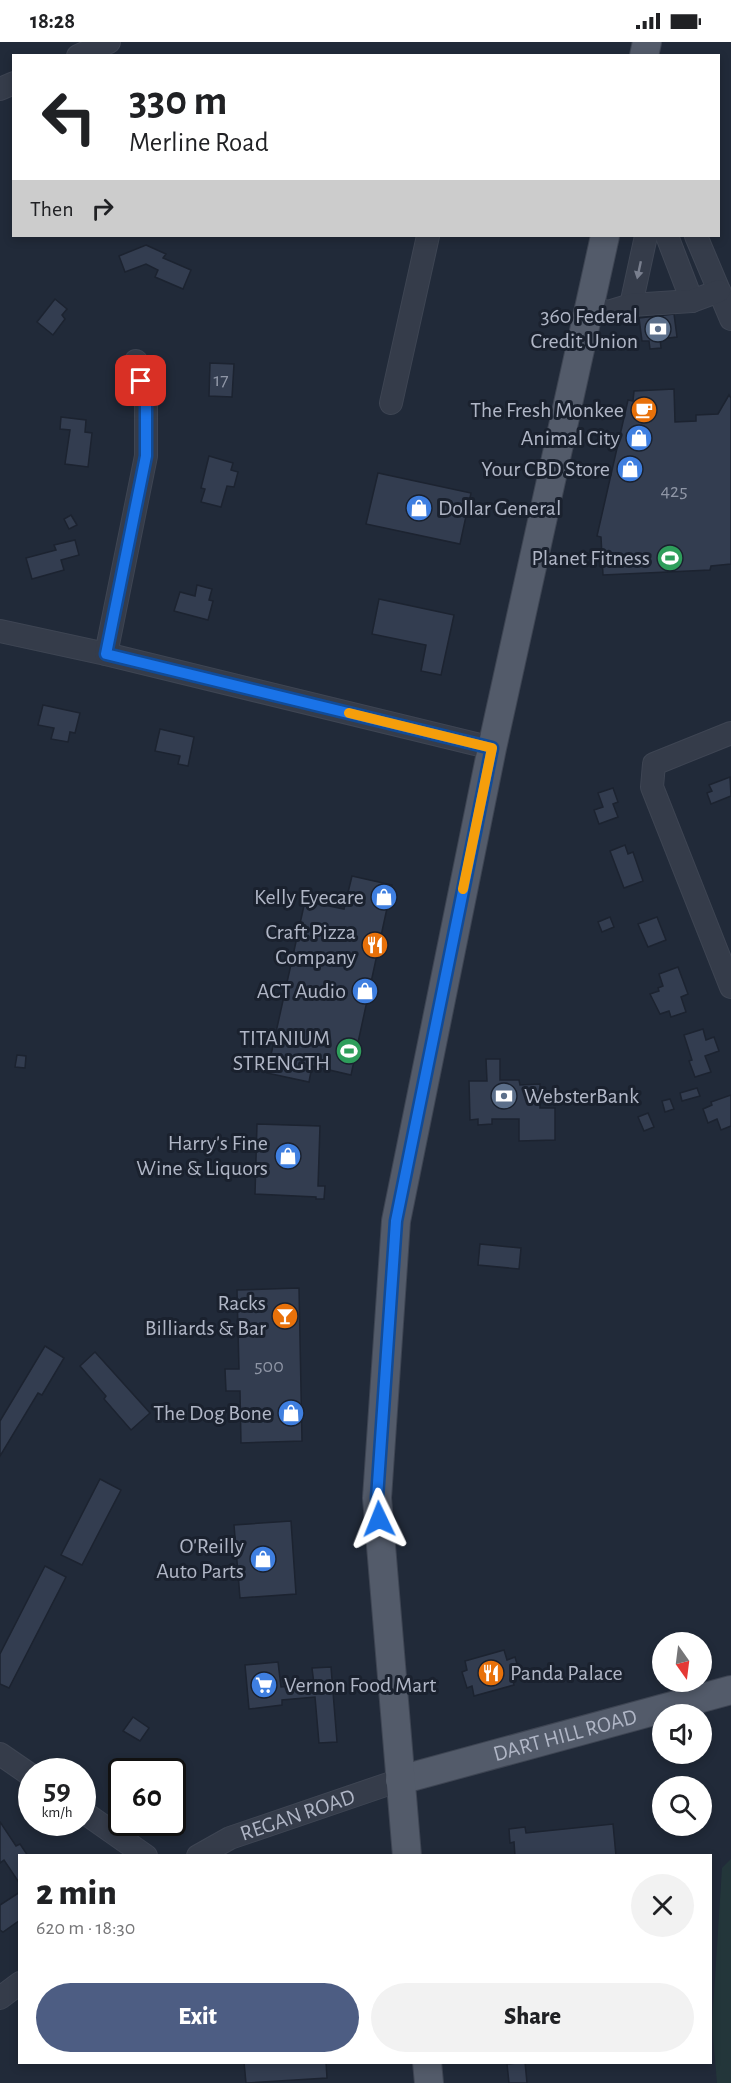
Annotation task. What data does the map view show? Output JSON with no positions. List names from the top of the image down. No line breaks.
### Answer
{"streets":{"main road":["DART HILL ROAD"],"street":["REGAN ROAD"]},"crossings":[["DART HILL ROAD","REGAN ROAD"]],"places":{"bank":["360 Federal Credit Union","WebsterBank"],"cafe":["The Fresh Monkee"],"shop":["Animal City","Your CBD Store","Dollar General","Kelly Eyecare","ACT Audio","Harry's Fine Wine & Liquors","The Dog Bone","O'Reilly Auto Parts"],"sports":["Planet Fitness","TITANIUM STRENGTH"],"restaurant":["Craft Pizza Company","Panda Palace"],"bar":["Racks Billiards & Bar"],"supermarket":["Vernon Food Mart"]},"house_numbers":["17","425","500"],"north":"bottom","page":{"status":"18:28","turn":["330 m","Merline Road"],"then":"Then","speed":"59 km/h","limit":"60","heading":["2 min","620 m · 18:30"],"buttons":["Exit","Share"]}}
